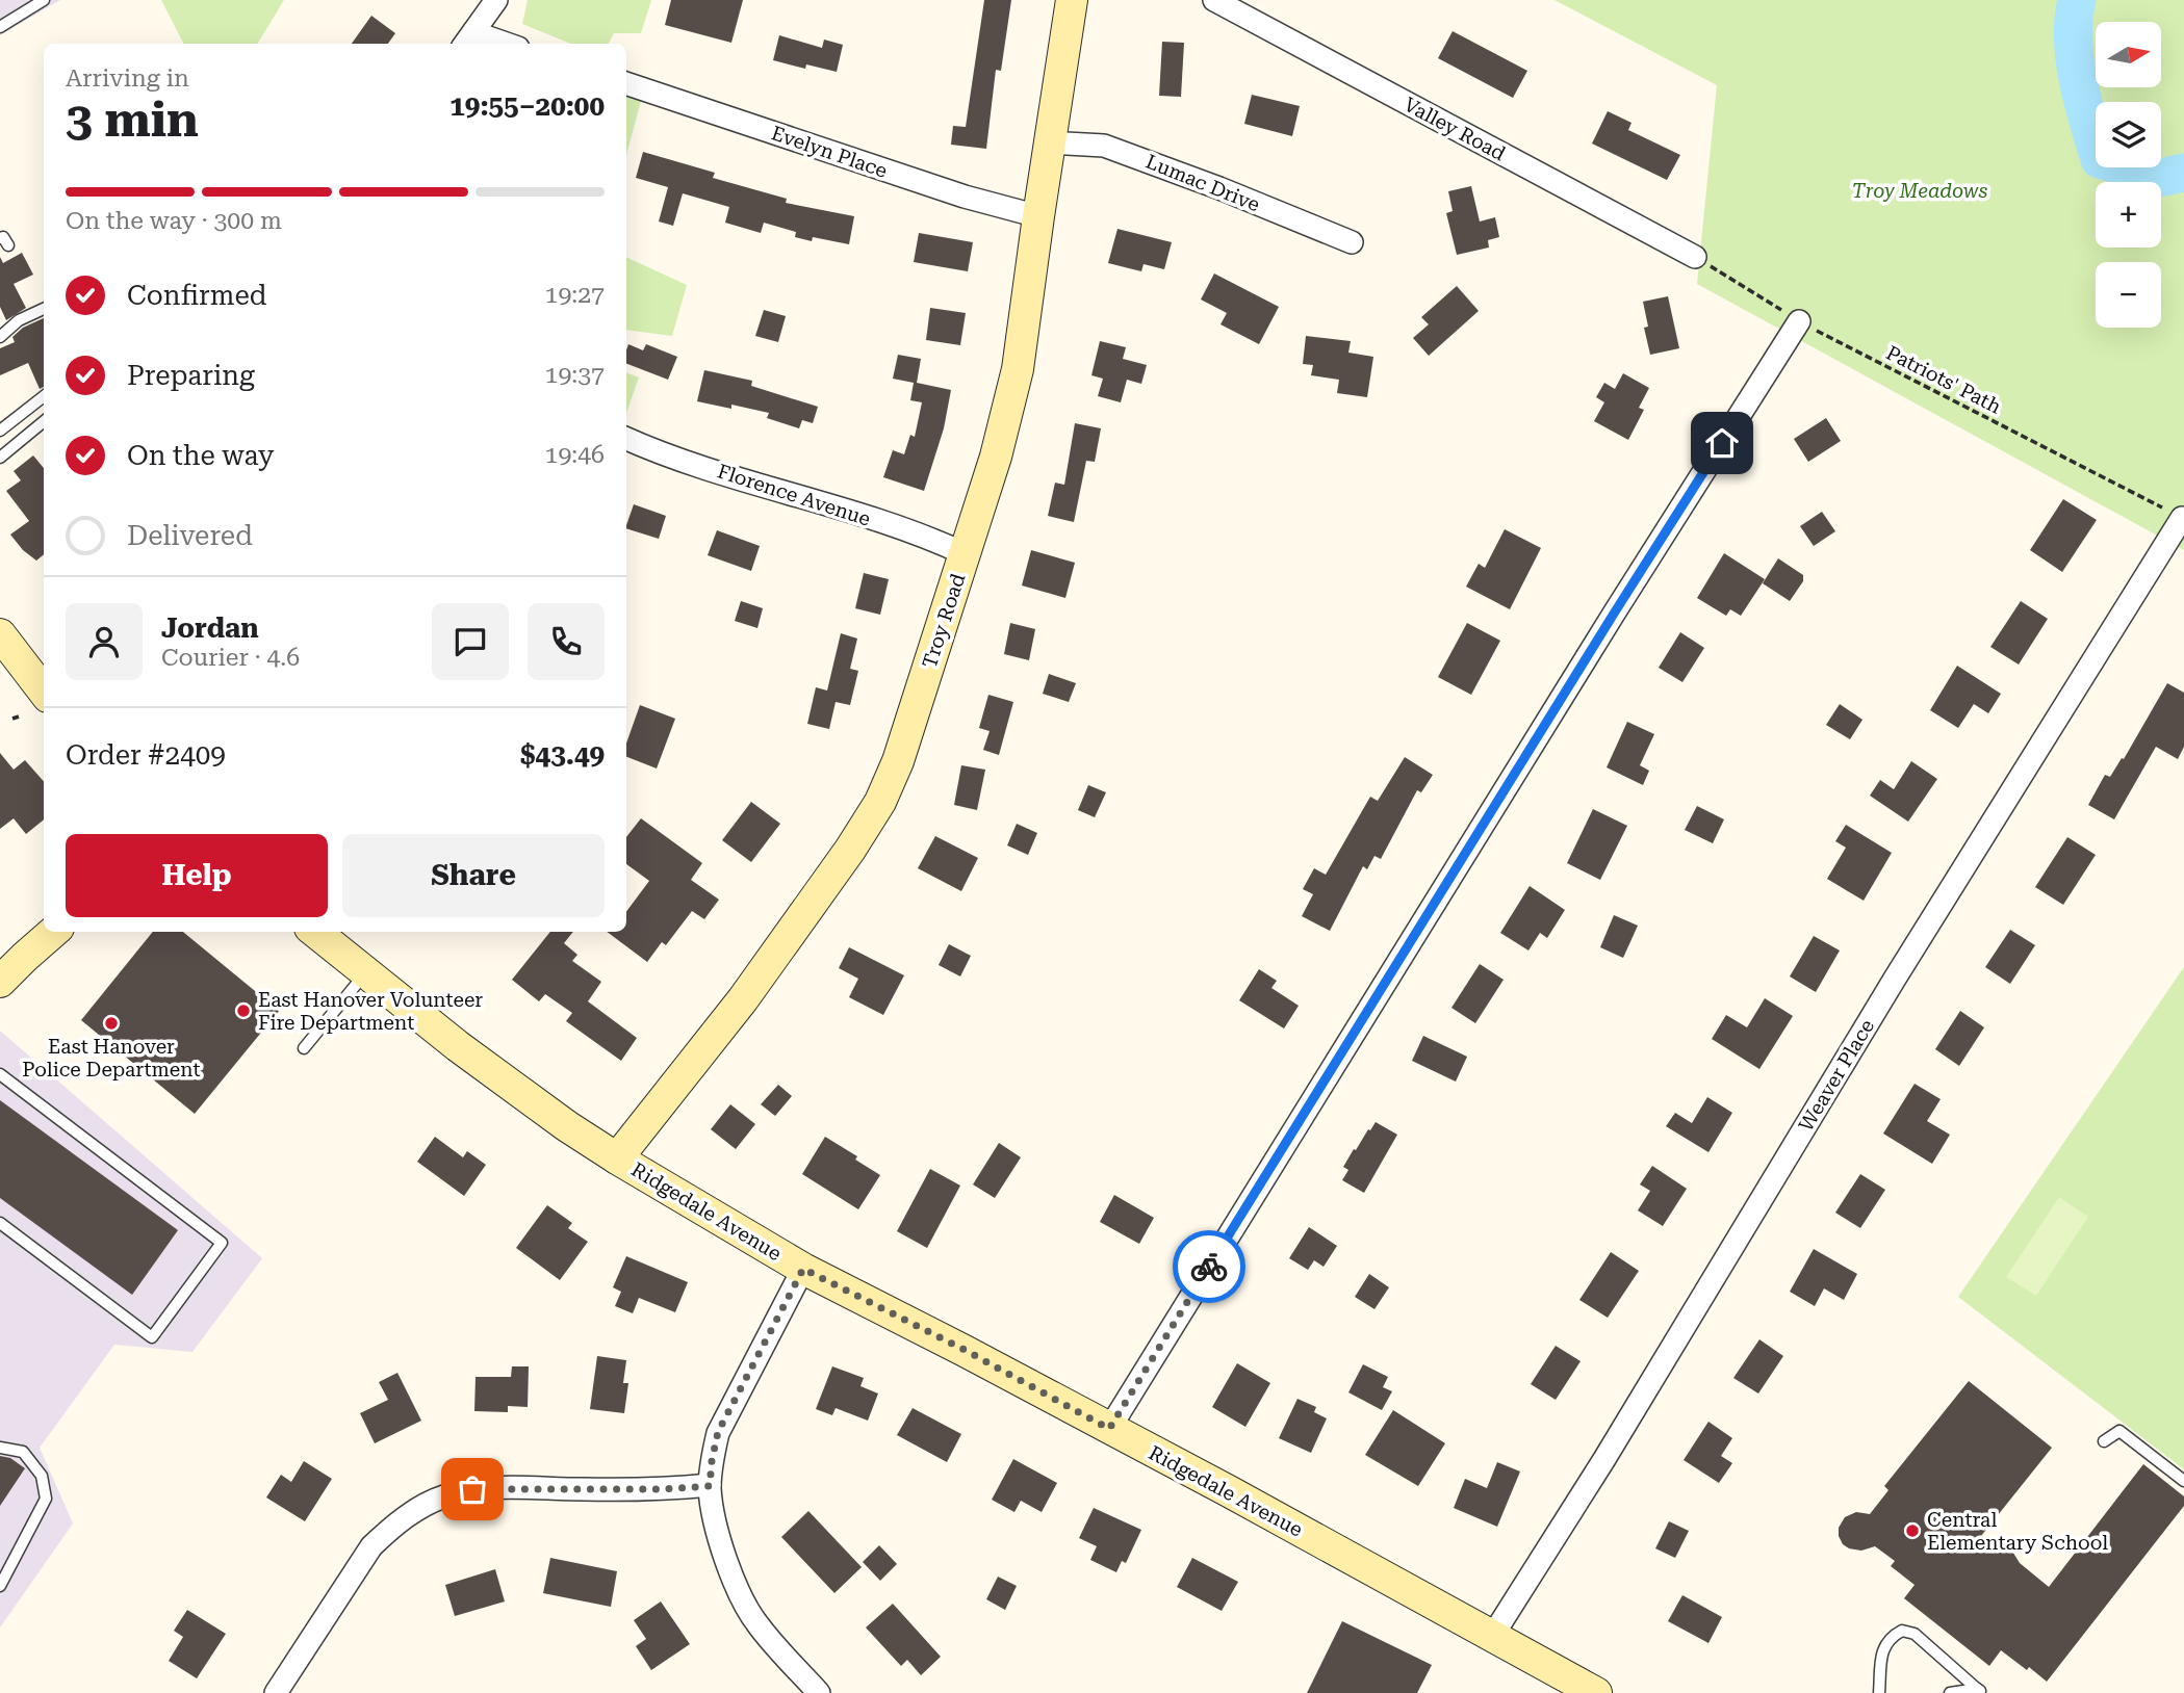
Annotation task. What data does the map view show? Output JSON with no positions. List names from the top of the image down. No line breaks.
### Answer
{"streets":{"main road":["Troy Road","Ridgedale Avenue"],"street":["Valley Road","Evelyn Place","Lumac Drive","Florence Avenue","Weaver Place"],"path":["Patriots' Path"]},"crossings":[["Valley Road","Patriots' Path"],["Evelyn Place","Troy Road"],["Lumac Drive","Troy Road"],["Patriots' Path","Weaver Place"],["Florence Avenue","Troy Road"],["Troy Road","Ridgedale Avenue"],["Weaver Place","Ridgedale Avenue"]],"parks":["Troy Meadows"],"places":["East Hanover Volunteer Fire Department","East Hanover Police Department","Central Elementary School"],"north":"right","page":{"map_buttons":["+","−"],"heading":["3 min","Arriving in","19:55–20:00"],"panel":["Jordan","Courier · 4.6","Order #2409","$43.49"],"bar":"On the way · 300 m","list":[["Confirmed","19:27"],["Preparing","19:37"],["On the way","19:46"],"Delivered"],"buttons":["Help","Share"]}}
